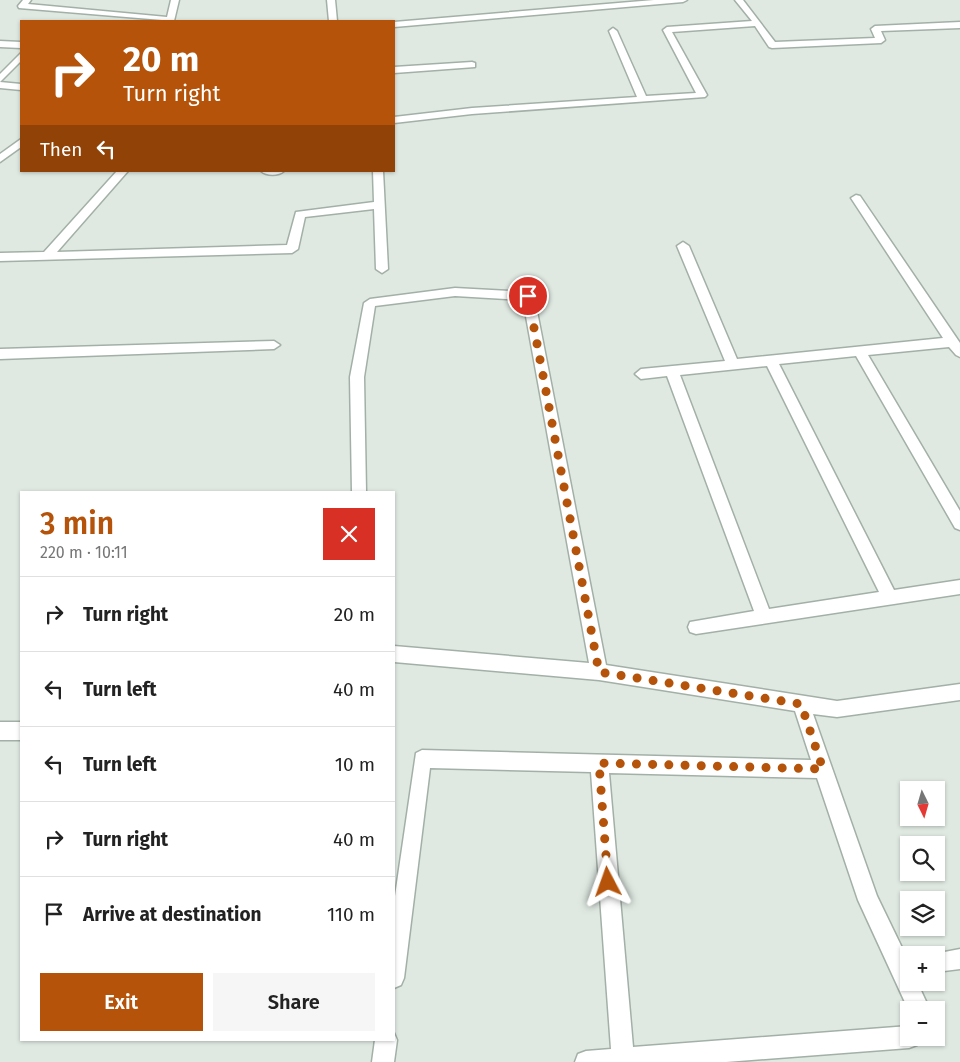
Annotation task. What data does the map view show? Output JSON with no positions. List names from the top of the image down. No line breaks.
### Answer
{"north":"bottom","page":{"turn":["20 m","Turn right"],"then":"Then","heading":["3 min","220 m · 10:11"],"list":[{"name":"Turn right","value":"20 m"},{"name":"Turn left","value":"40 m"},{"name":"Turn left","value":"10 m"},{"name":"Turn right","value":"40 m"},{"name":"Arrive at destination","value":"110 m"}],"map_buttons":["+","−"],"buttons":["Exit","Share"]}}
